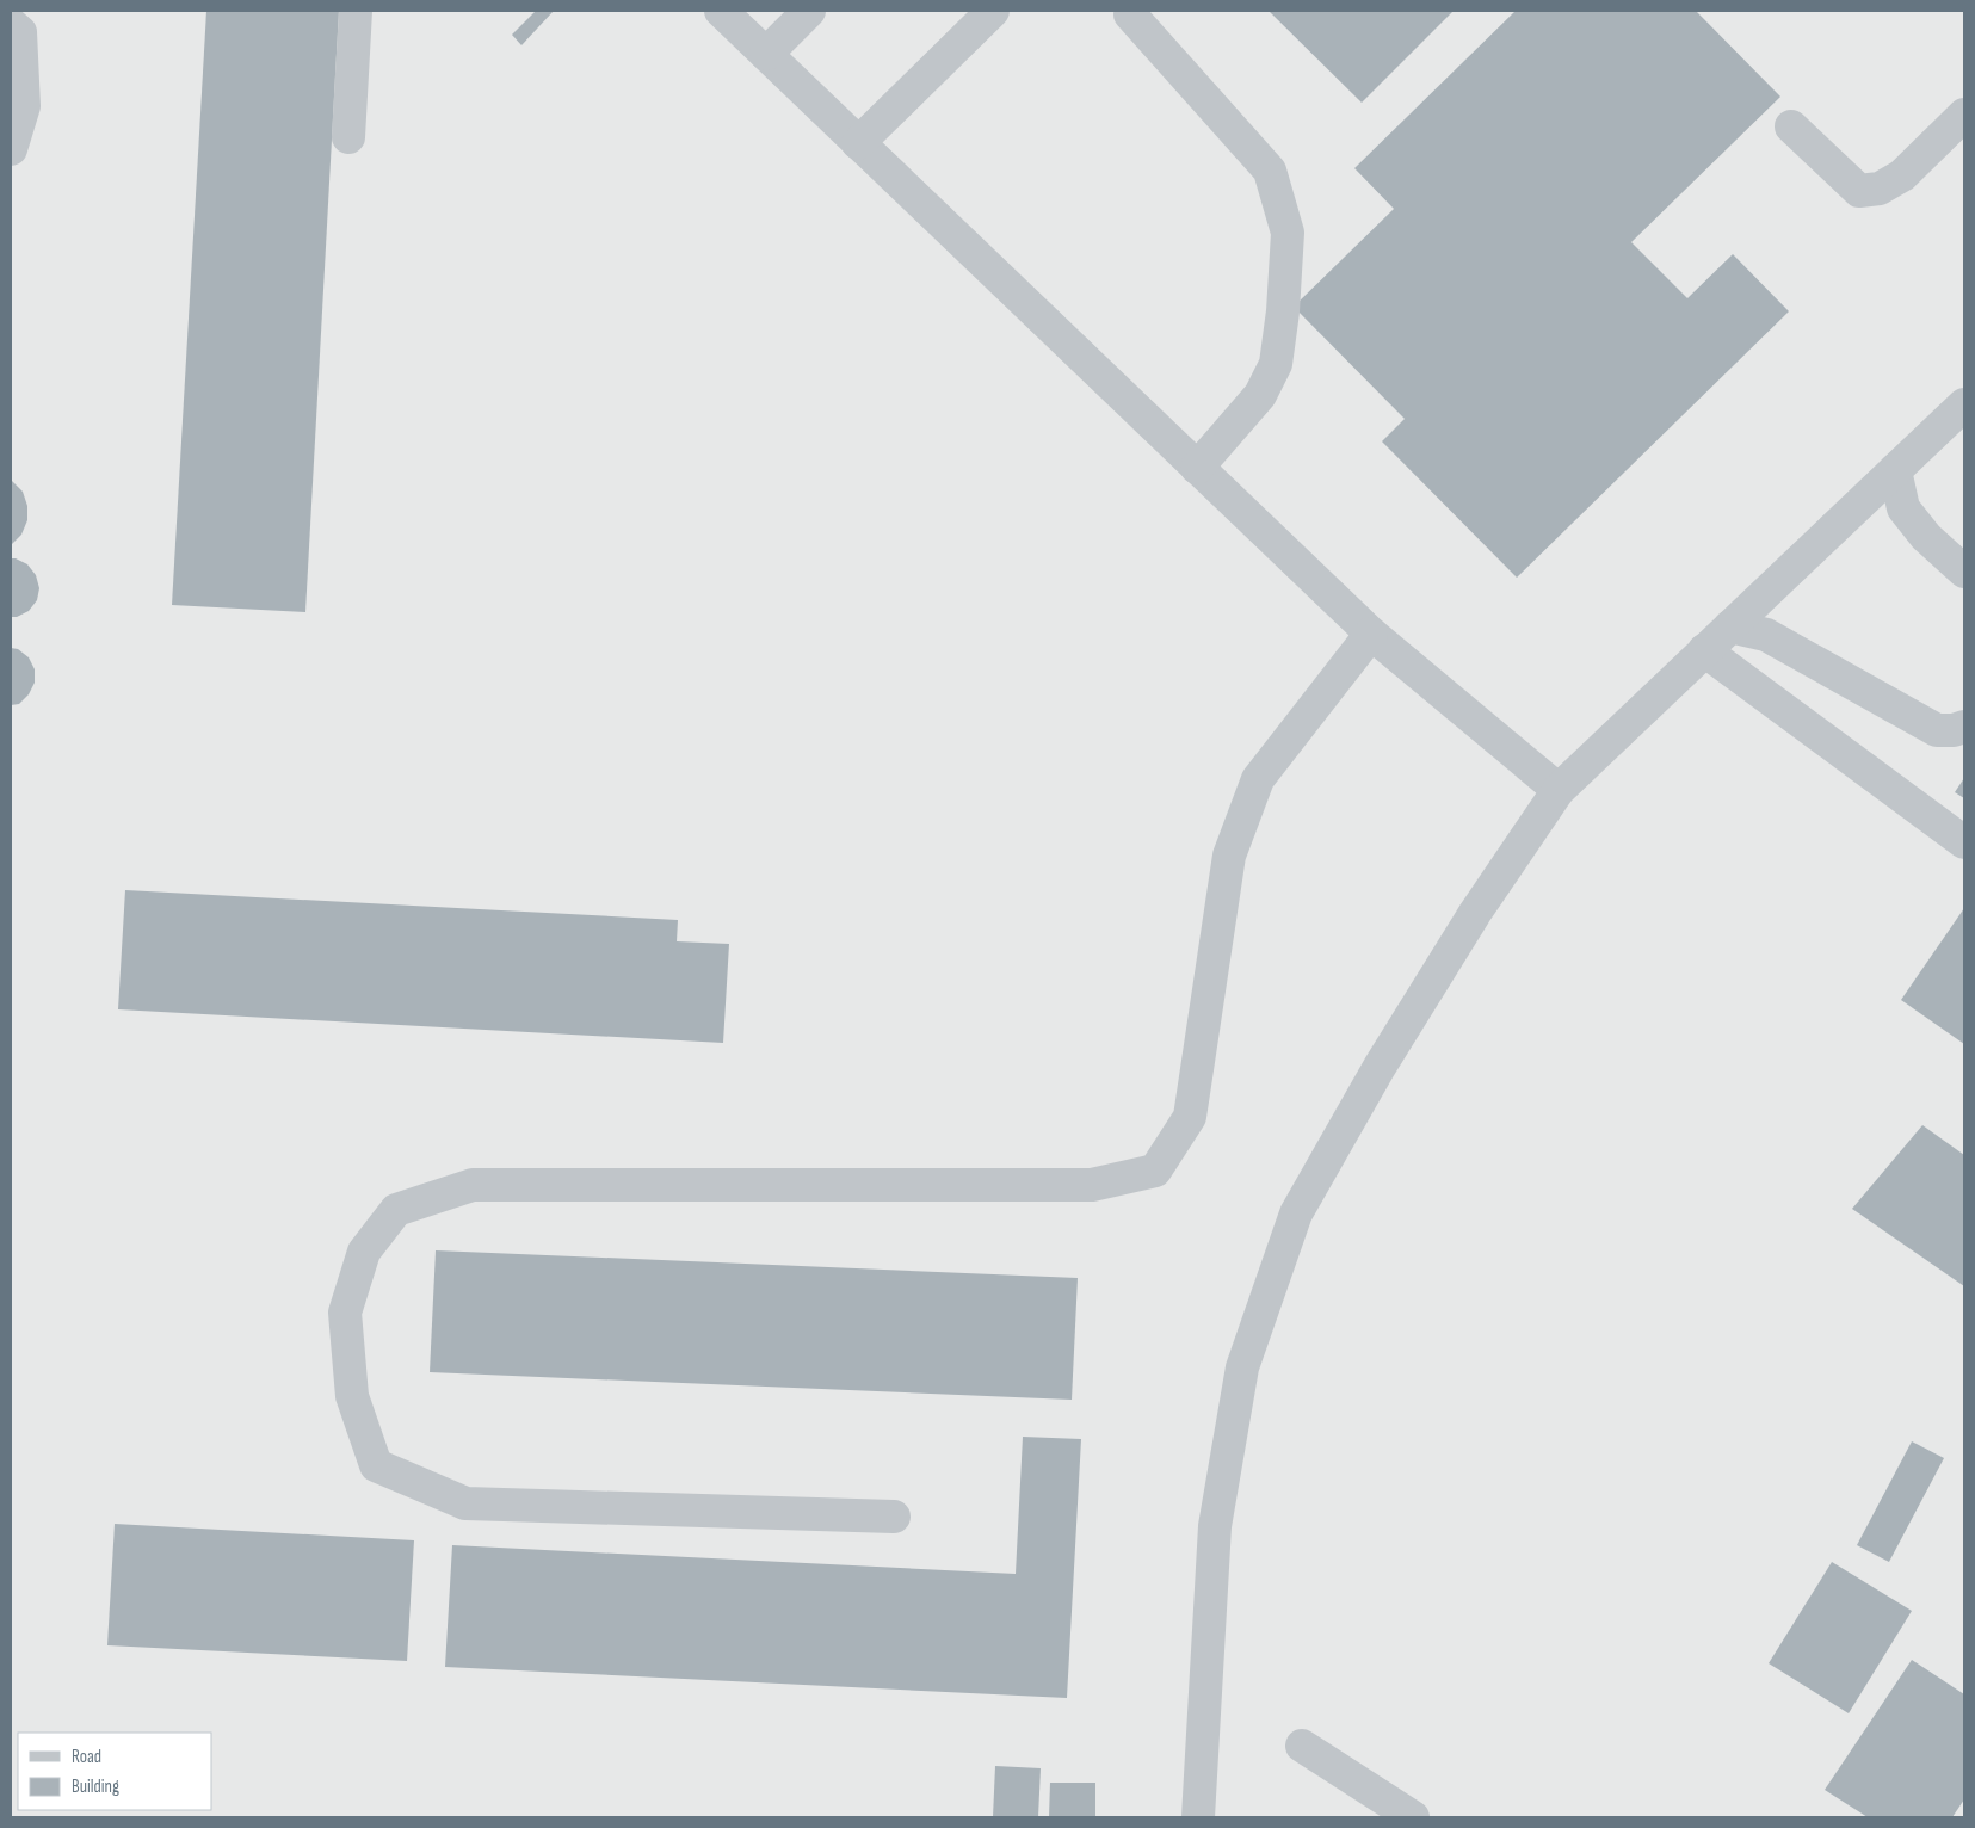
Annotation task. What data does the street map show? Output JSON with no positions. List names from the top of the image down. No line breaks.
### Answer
{"legend":["Road","Building"]}
